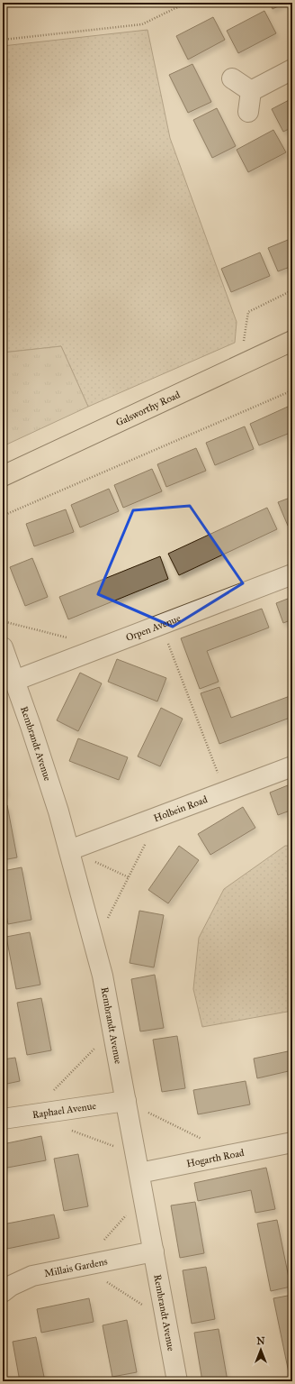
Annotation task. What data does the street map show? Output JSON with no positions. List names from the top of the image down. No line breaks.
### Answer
{"streets":{"main road":["Galsworthy Road"],"street":["Orpen Avenue","Rembrandt Avenue","Holbein Road","Raphael Avenue","Hogarth Road","Millais Gardens"]},"crossings":[["Orpen Avenue","Rembrandt Avenue"],["Rembrandt Avenue","Holbein Road"],["Rembrandt Avenue","Raphael Avenue"],["Rembrandt Avenue","Hogarth Road"],["Rembrandt Avenue","Millais Gardens"]],"north":"top"}
